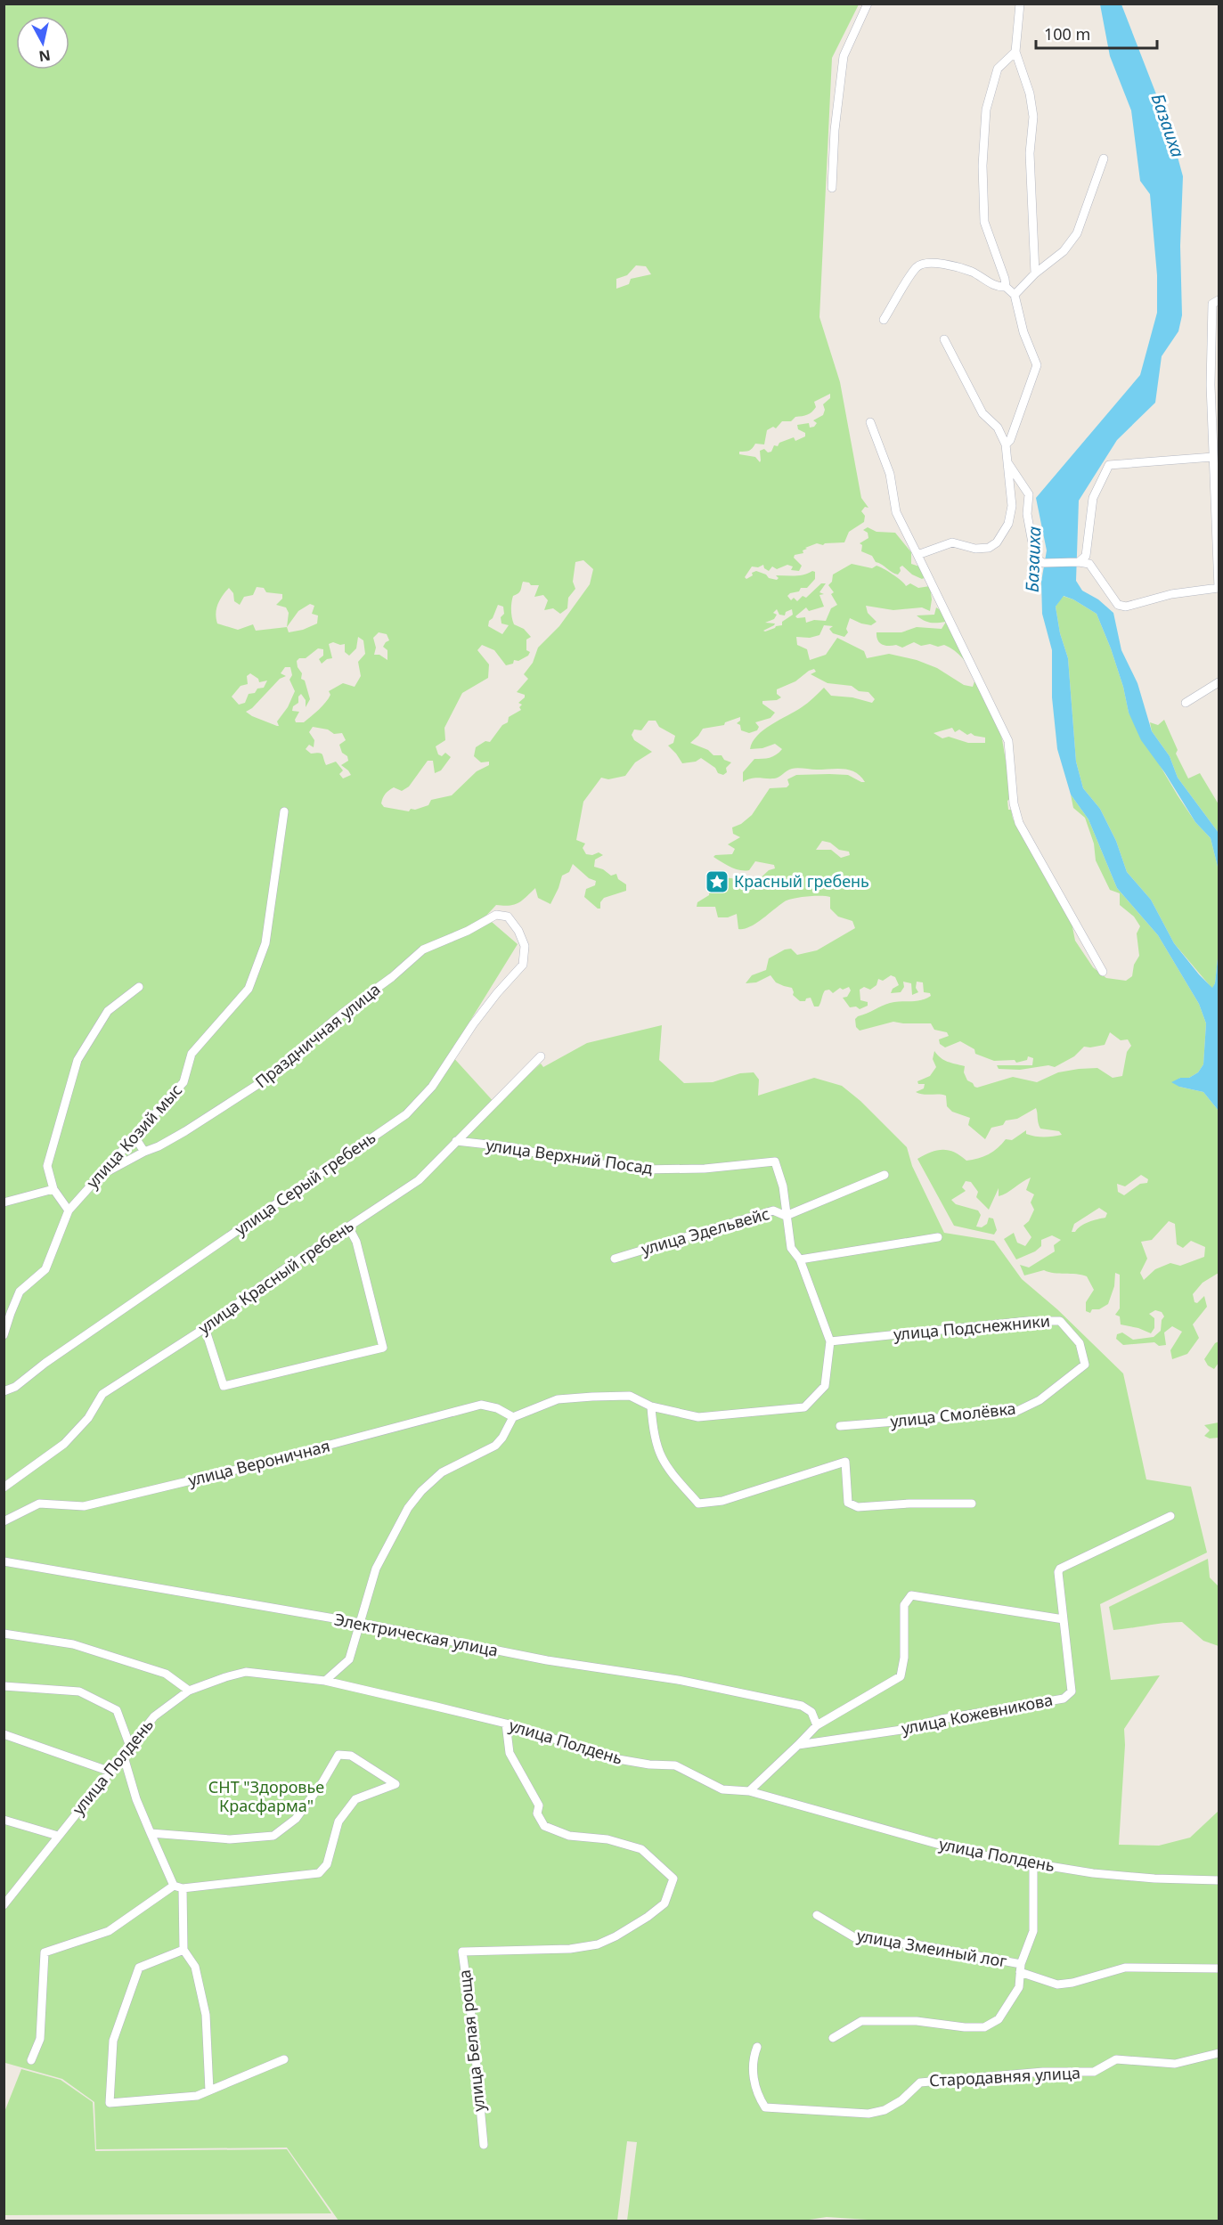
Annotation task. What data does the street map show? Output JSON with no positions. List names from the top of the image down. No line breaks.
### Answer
{"streets":{"street":["Праздничная улица","улица Козий мыс","улица Верхний Посад","улица Серый гребень","улица Эдельвейс","улица Красный гребень","улица Подснежники","улица Смолёвка","улица Вероничная","Электрическая улица","улица Кожевникова","улица Полдень","улица Змеиный лог","улица Белая роща","Стародавняя улица"]},"crossings":[["Праздничная улица","улица Козий мыс"],["Праздничная улица","улица Серый гребень"],["улица Верхний Посад","улица Эдельвейс"],["улица Верхний Посад","улица Красный гребень"],["улица Верхний Посад","улица Подснежники"],["улица Верхний Посад","улица Вероничная"],["улица Подснежники","улица Смолёвка"],["улица Полдень","улица Белая роща"]],"water":["Базаиха"],"parks":["СНТ \"Здоровье Красфарма\""],"places":{"place":["Красный гребень"]},"scale_bar":"100 m","north":"bottom"}
